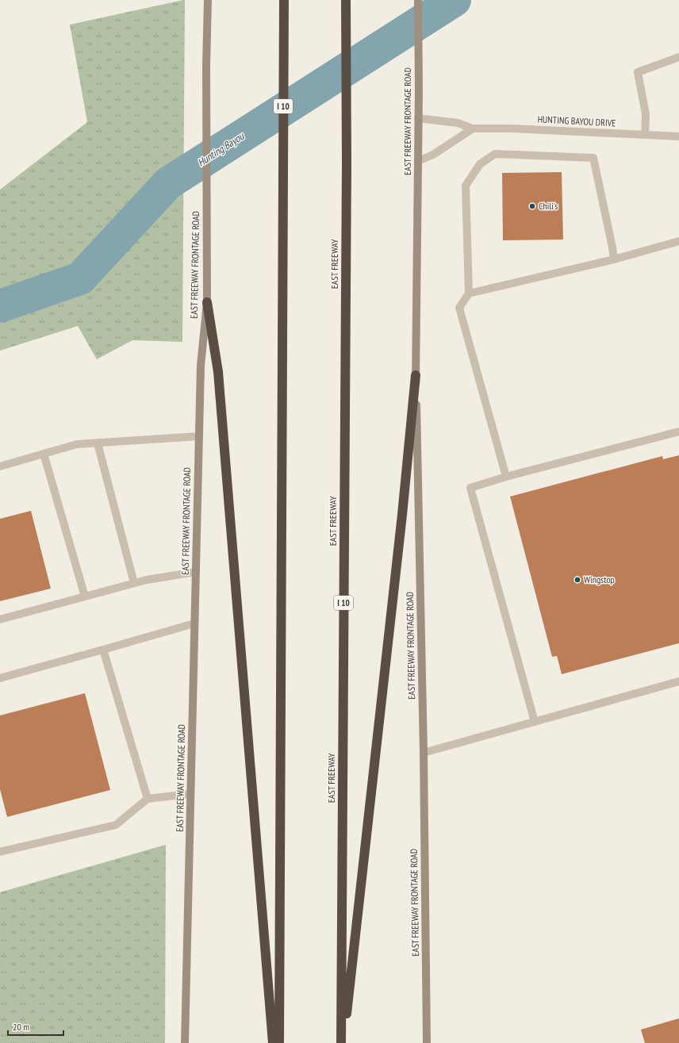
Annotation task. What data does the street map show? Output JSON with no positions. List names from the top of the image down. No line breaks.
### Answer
{"streets":{"highway":["I 10","EAST FREEWAY"],"main road":["EAST FREEWAY FRONTAGE ROAD"],"street":["HUNTING BAYOU DRIVE"]},"crossings":[["EAST FREEWAY FRONTAGE ROAD","HUNTING BAYOU DRIVE"]],"water":["Hunting Bayou"],"places":["Chili's","Wingstop"],"scale_bar":"20 m"}
